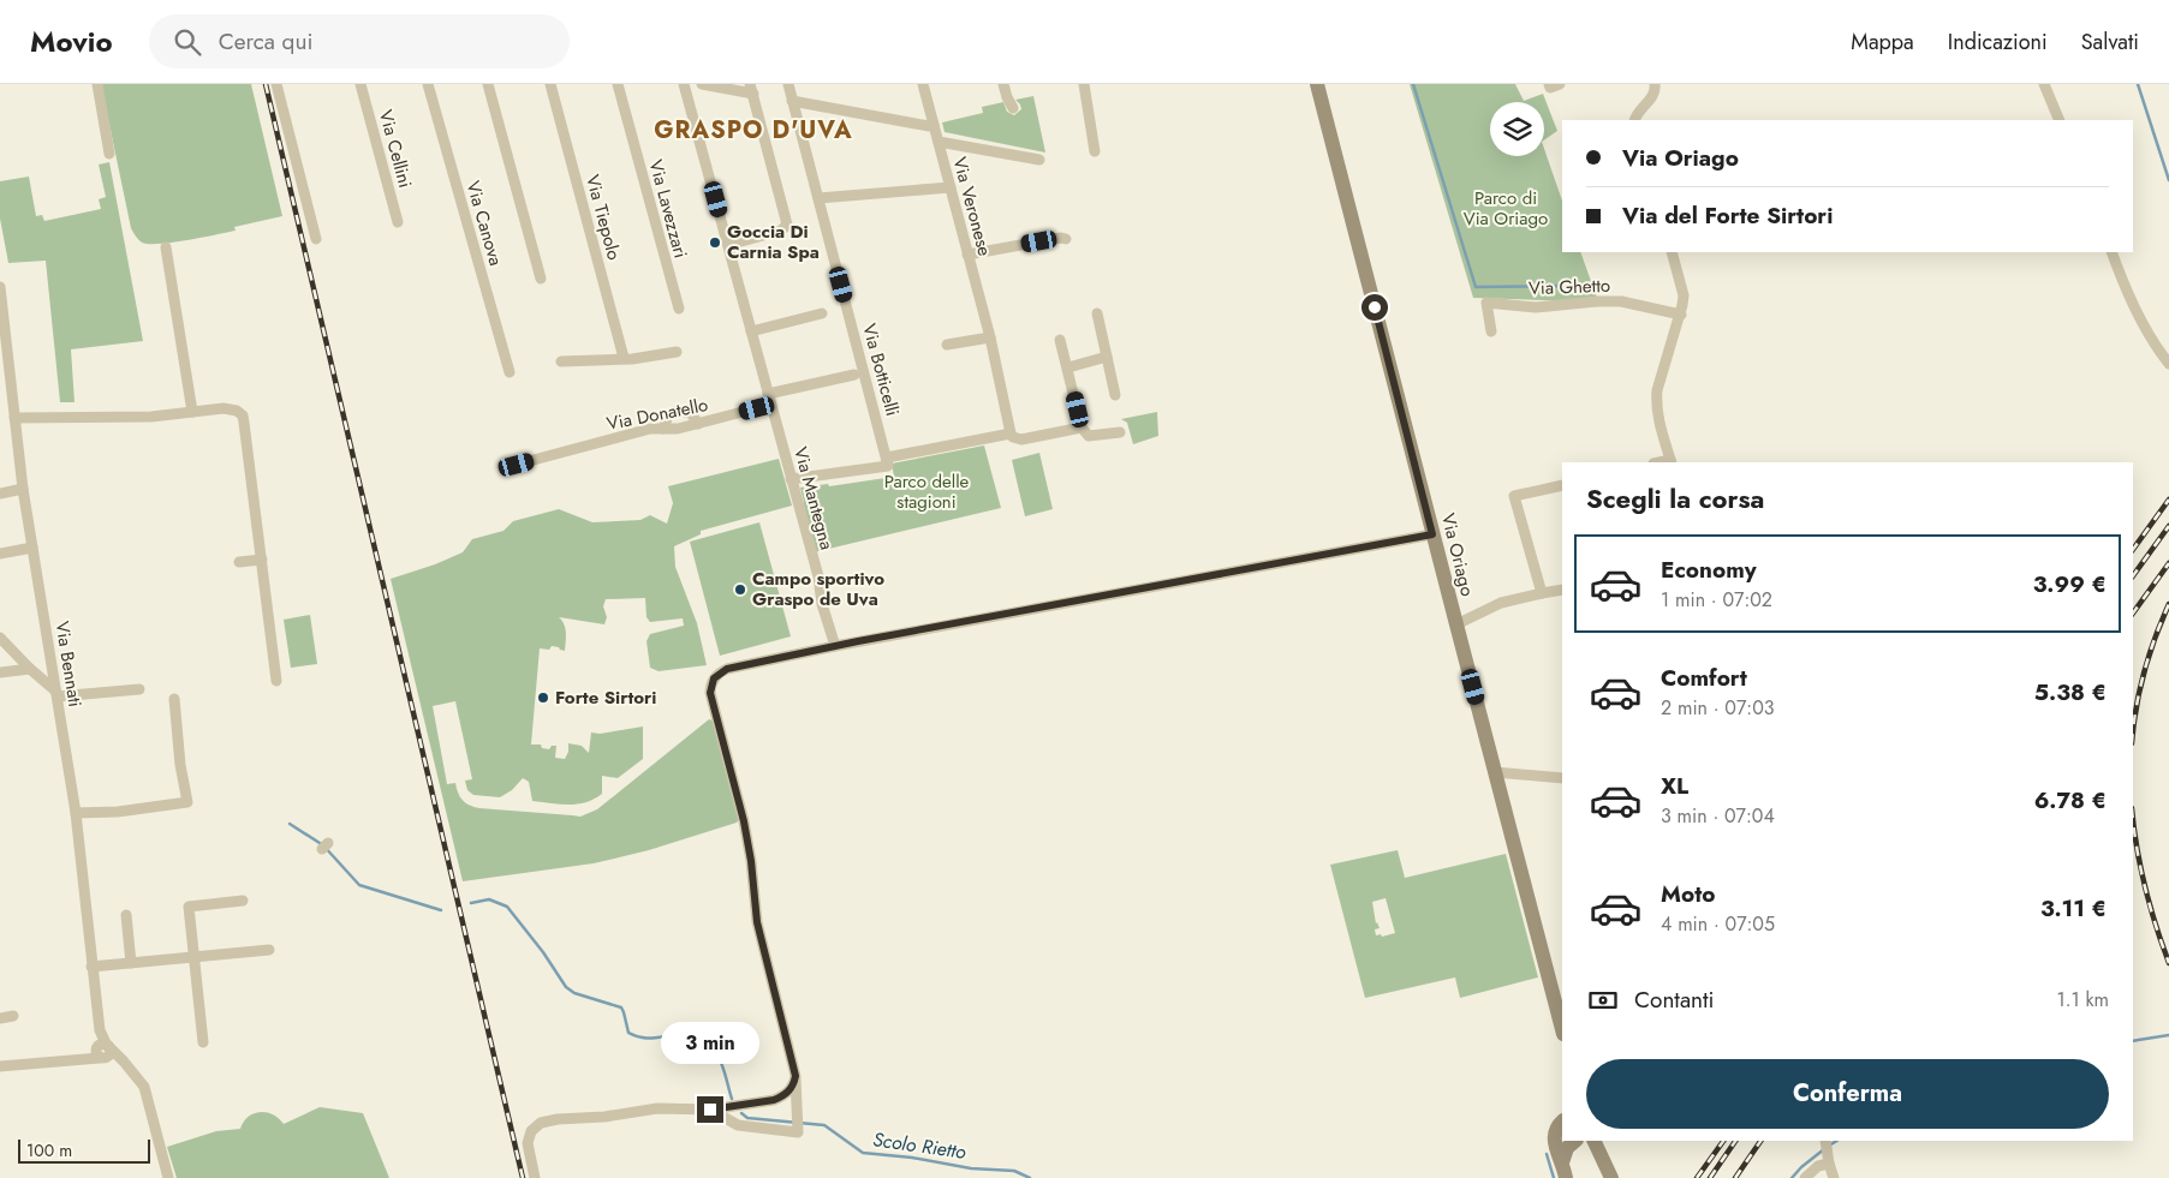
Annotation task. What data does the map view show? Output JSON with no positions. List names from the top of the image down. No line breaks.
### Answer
{"streets":{"street":["Via Cellini","Via Veronese","Via Lavezzari","Via Tiepolo","Via Canova","Via Ghetto","Via Botticelli","Via Donatello","Via Mantegna","Via Oriago","Via Bennati"]},"crossings":[["Via Donatello","Via Mantegna"]],"districts":["GRASPO D'UVA"],"water":["Scolo Rietto"],"parks":["Parco di Via Oriago","Parco delle stagioni"],"places":["Goccia Di Carnia Spa","Campo sportivo Graspo de Uva","Forte Sirtori"],"scale_bar":"100 m","page":{"header":"Movio","search":"Cerca qui","nav":["Mappa","Indicazioni","Salvati"],"banner":["Via Oriago","Via del Forte Sirtori"],"heading":"Scegli la corsa","list":[{"name":"Economy","note":"1 min · 07:02","value":"3.99 €"},{"name":"Comfort","note":"2 min · 07:03","value":"5.38 €"},{"name":"XL","note":"3 min · 07:04","value":"6.78 €"},{"name":"Moto","note":"4 min · 07:05","value":"3.11 €"}],"pay":["Contanti","1.1 km"],"bubble":"3 min","buttons":"Conferma","scale":"100 m"}}
